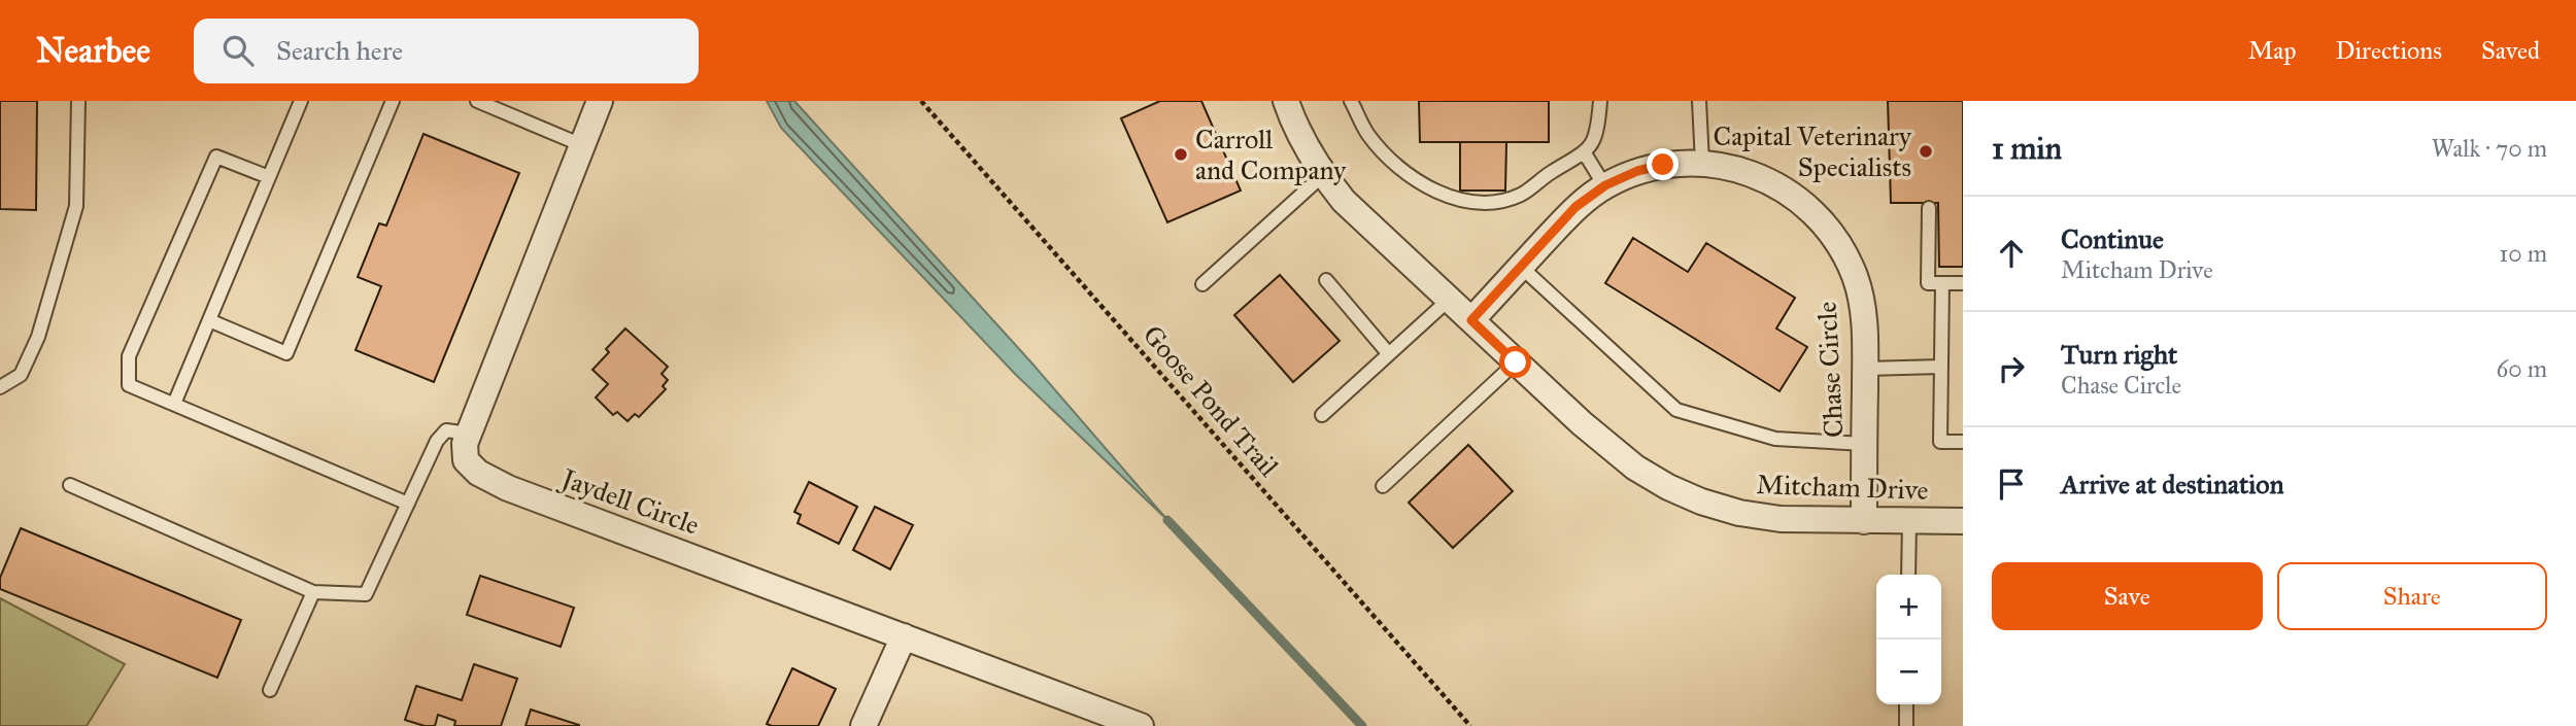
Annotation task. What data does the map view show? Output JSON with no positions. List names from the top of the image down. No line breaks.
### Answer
{"streets":{"street":["Chase Circle","Mitcham Drive","Jaydell Circle"],"path":["Goose Pond Trail"]},"crossings":[["Chase Circle","Mitcham Drive"]],"places":["Capital Veterinary Specialists","Carroll and Company"],"page":{"header":"Nearbee","search":"Search here","nav":["Map","Directions","Saved"],"heading":["1 min","Walk · 70 m"],"list":[["Continue","Mitcham Drive","10 m"],["Turn right","Chase Circle","60 m"],"Arrive at destination"],"buttons":["Save","Share"],"map_buttons":["+","−"]}}
